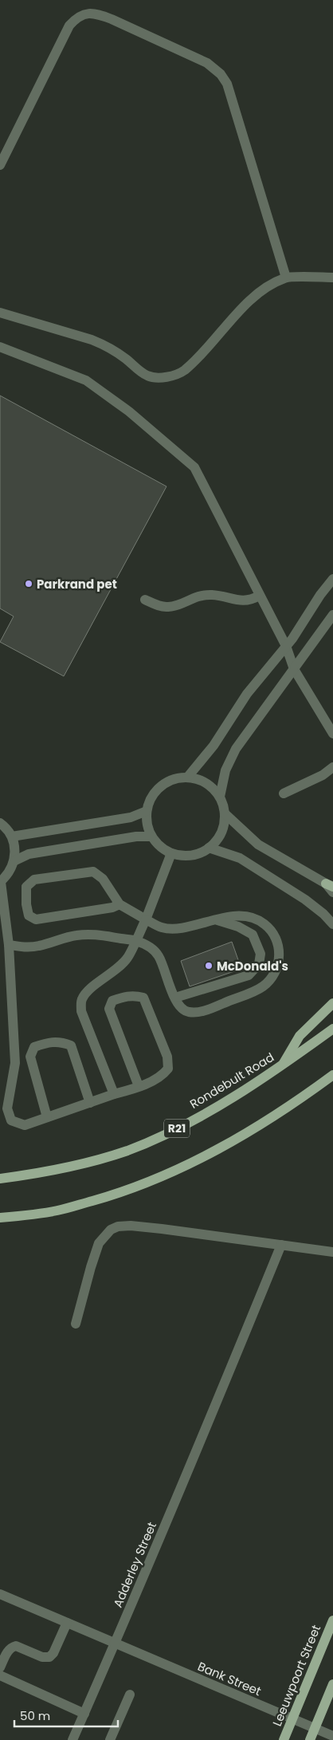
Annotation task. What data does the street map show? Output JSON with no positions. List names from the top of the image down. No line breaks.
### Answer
{"streets":{"main road":["Rondebult Road","R21","Leeuwpoort Street"],"street":["Adderley Street","Bank Street"]},"crossings":[["Adderley Street","Bank Street"],["Leeuwpoort Street","Bank Street"]],"places":["Parkrand pet","McDonald's"],"scale_bar":"50 m"}
